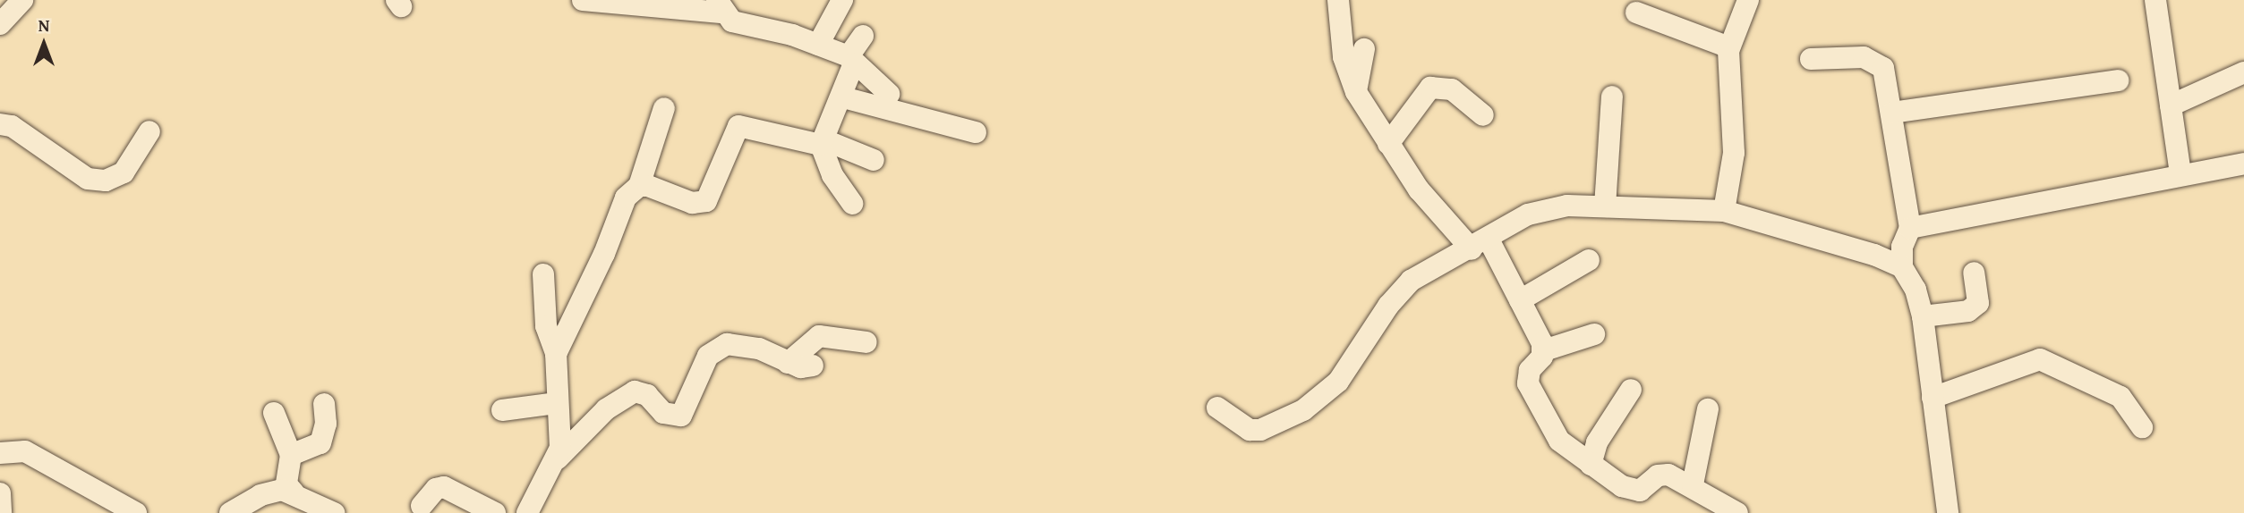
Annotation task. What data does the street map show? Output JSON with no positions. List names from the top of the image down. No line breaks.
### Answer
{"north":"top"}
